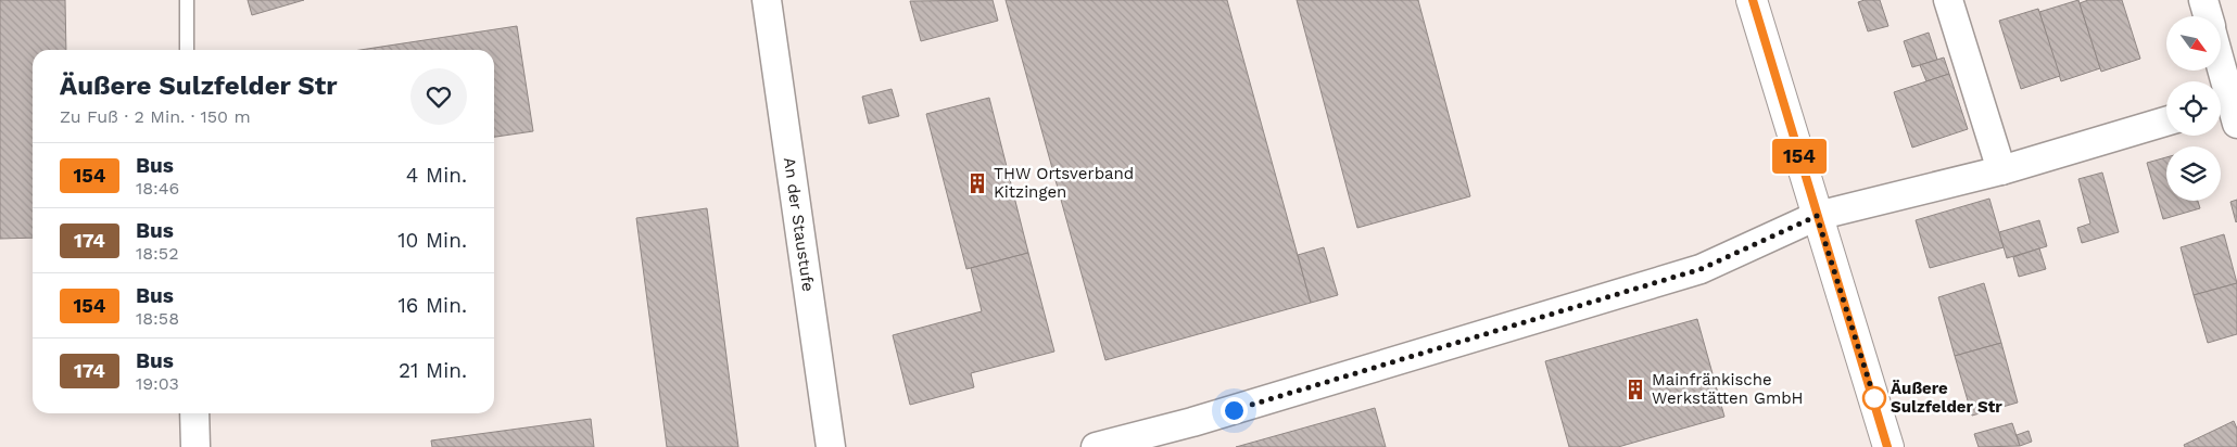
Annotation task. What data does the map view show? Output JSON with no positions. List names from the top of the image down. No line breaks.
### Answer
{"streets":{"street":["An der Staustufe"]},"places":{"building":["THW Ortsverband Kitzingen","Mainfränkische Werkstätten GmbH"],"other":["Äußere Sulzfelder Str"]},"lines":["bus line 154"],"north":"bottom right","page":{"on_map":"154","heading":["Äußere Sulzfelder Str","Zu Fuß · 2 Min. · 150 m"],"list":[{"mark":"154","name":"Bus","note":"18:46","value":"4 Min."},{"mark":"174","name":"Bus","note":"18:52","value":"10 Min."},{"mark":"154","name":"Bus","note":"18:58","value":"16 Min."},{"mark":"174","name":"Bus","note":"19:03","value":"21 Min."}]}}
